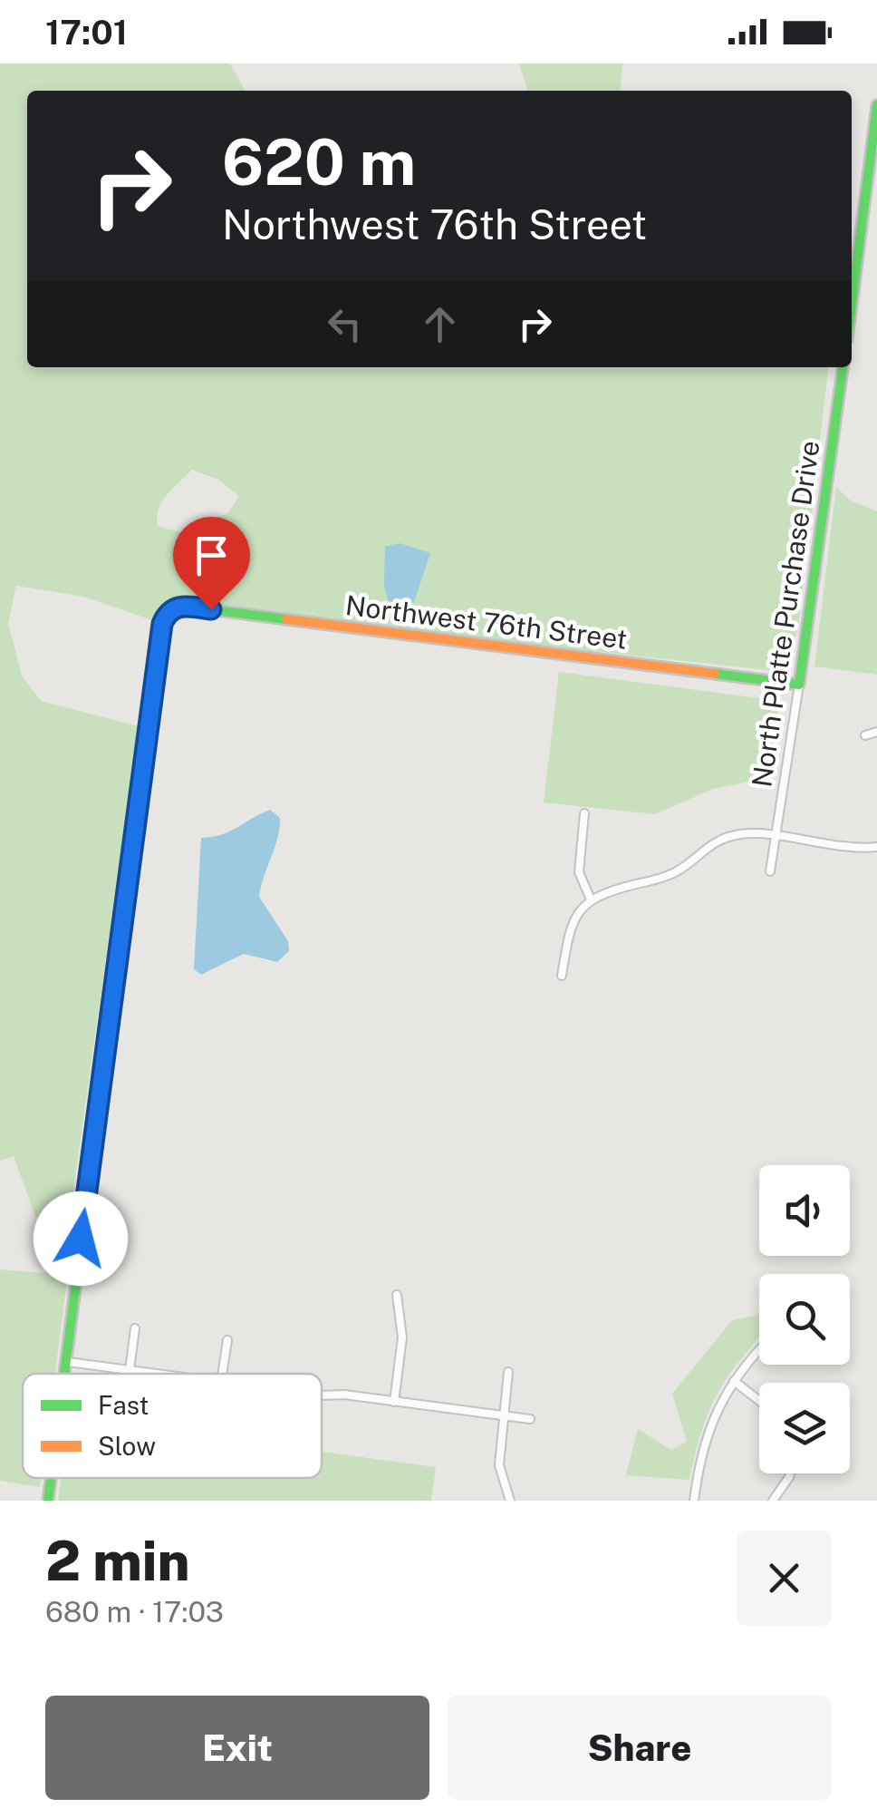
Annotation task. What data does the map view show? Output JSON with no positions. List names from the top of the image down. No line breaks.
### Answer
{"streets":{"street":["North Platte Purchase Drive","Northwest 76th Street"]},"crossings":[["North Platte Purchase Drive","Northwest 76th Street"]],"legend":["Fast","Slow"],"page":{"status":"17:01","turn":["620 m","Northwest 76th Street"],"heading":["2 min","680 m · 17:03"],"buttons":["Exit","Share"]}}
